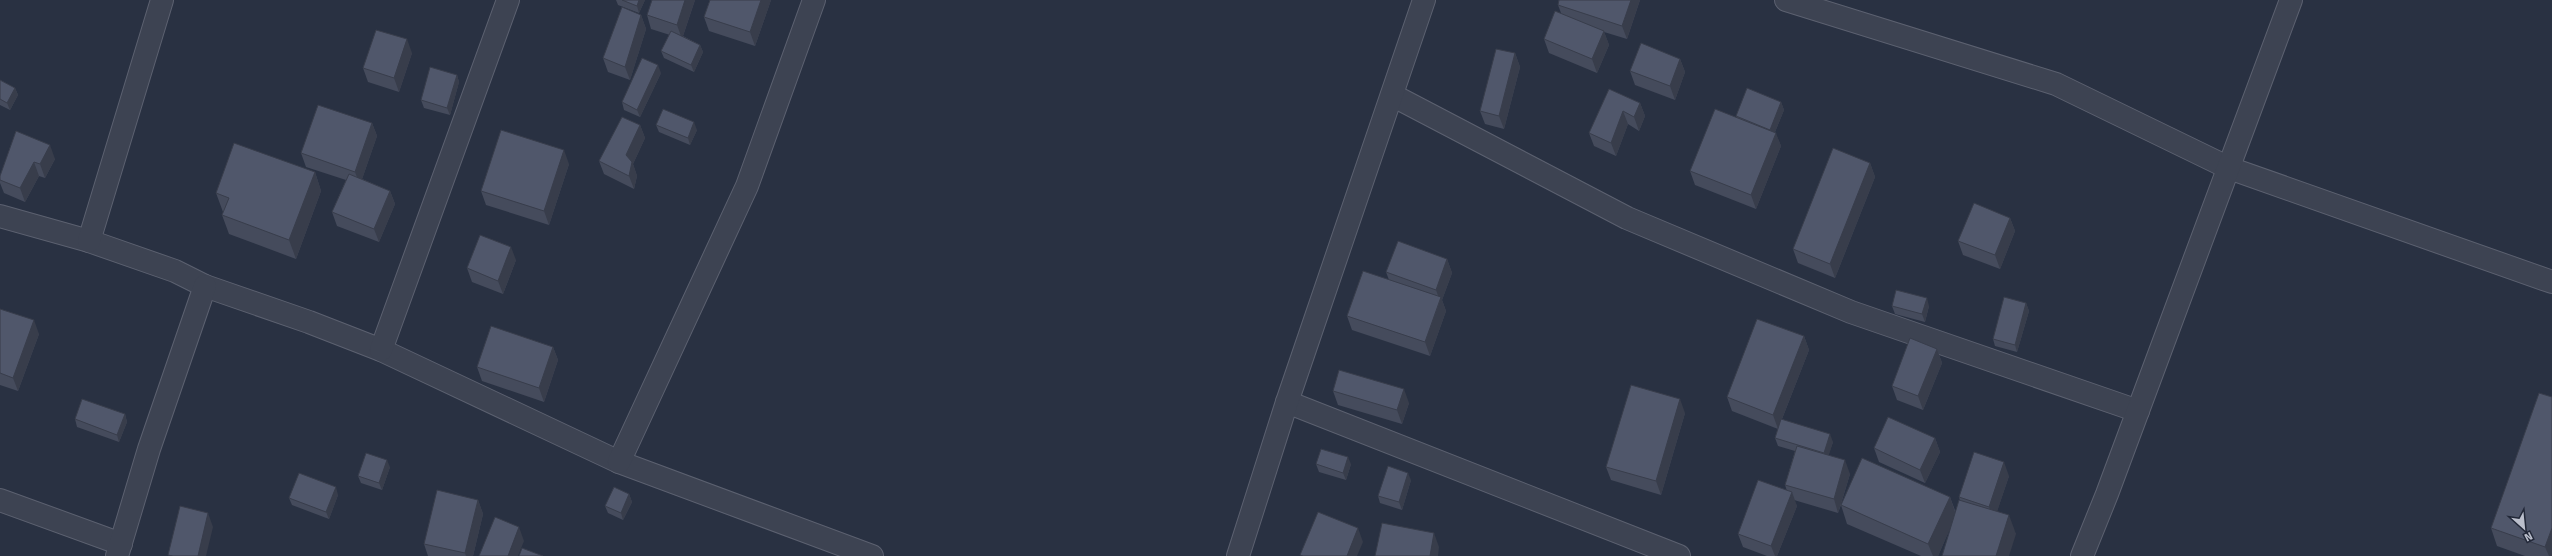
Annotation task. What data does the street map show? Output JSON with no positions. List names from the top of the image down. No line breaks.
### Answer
{"north":"bottom right"}
